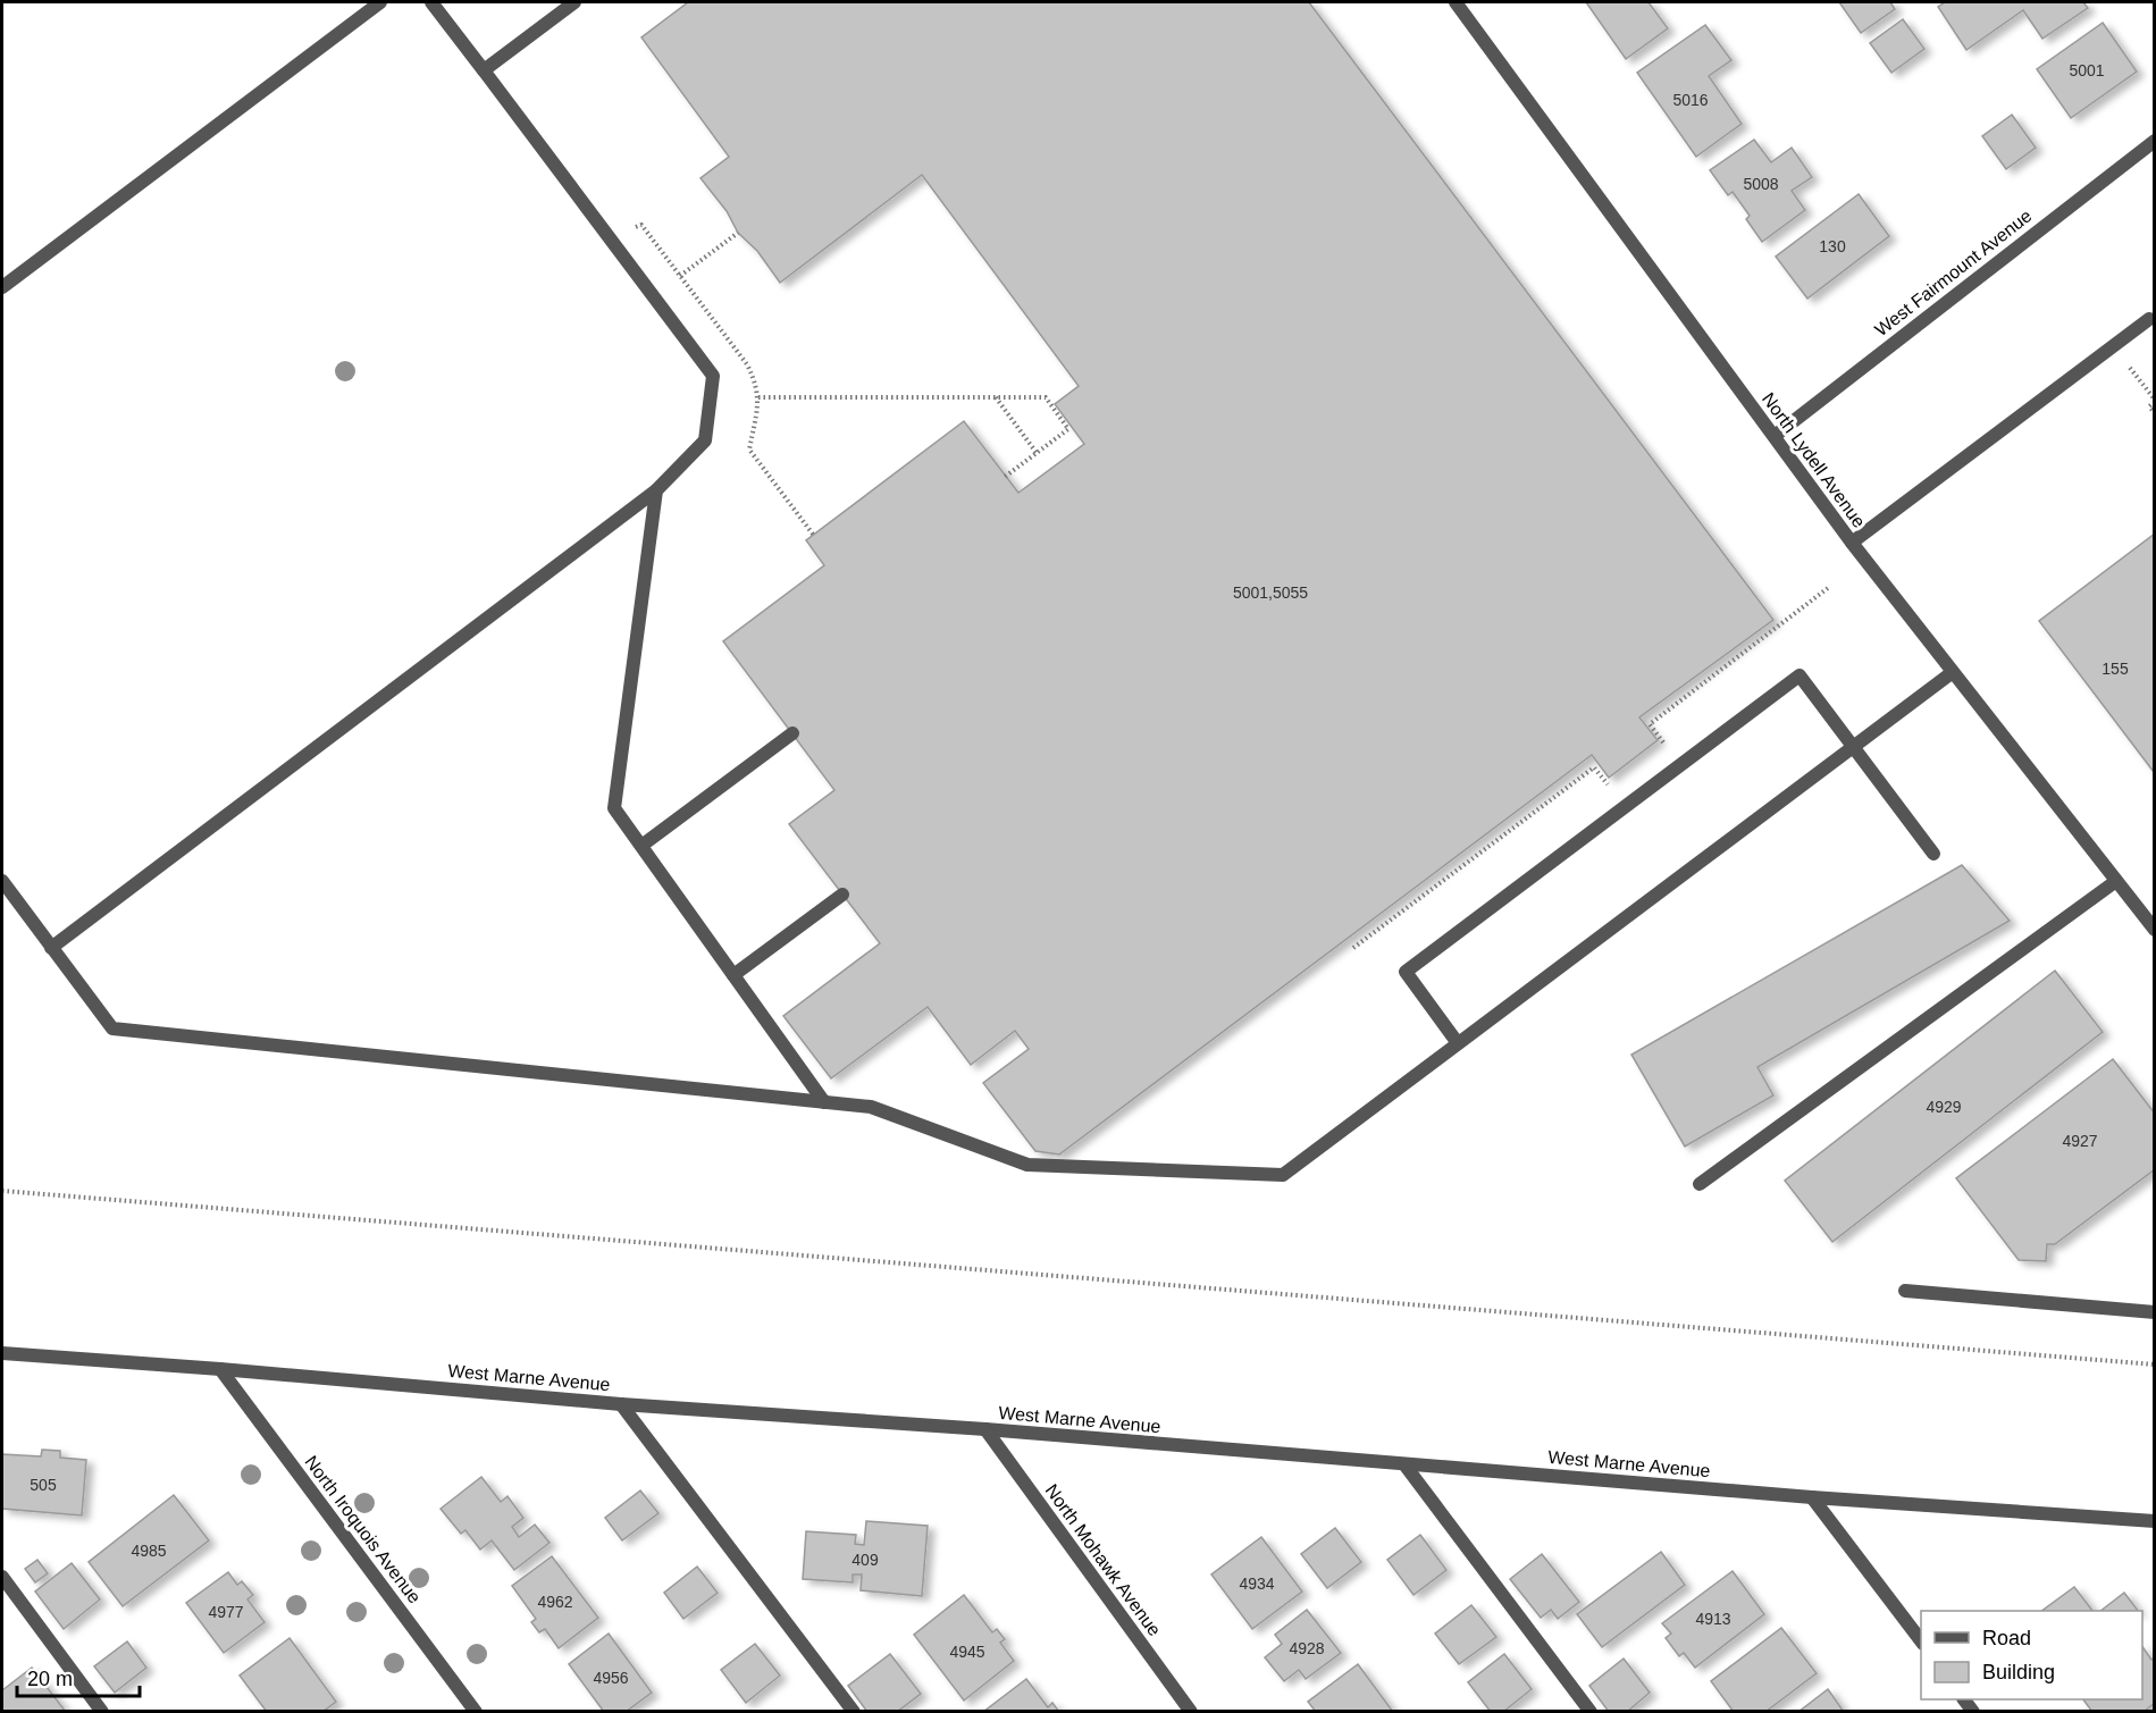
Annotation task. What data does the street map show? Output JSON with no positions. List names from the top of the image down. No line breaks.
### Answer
{"streets":{"street":["West Fairmount Avenue","North Lydell Avenue","West Marne Avenue","North Iroquois Avenue","North Mohawk Avenue"]},"crossings":[["West Fairmount Avenue","North Lydell Avenue"],["West Marne Avenue","North Iroquois Avenue"],["West Marne Avenue","North Mohawk Avenue"]],"house_numbers":["5001","5016","5008","130","5001,5055","155","4929","4927","505","4985","409","4934","4962","4977","4913","4928","4945","4956"],"legend":["Road","Building"],"scale_bar":"20 m"}
